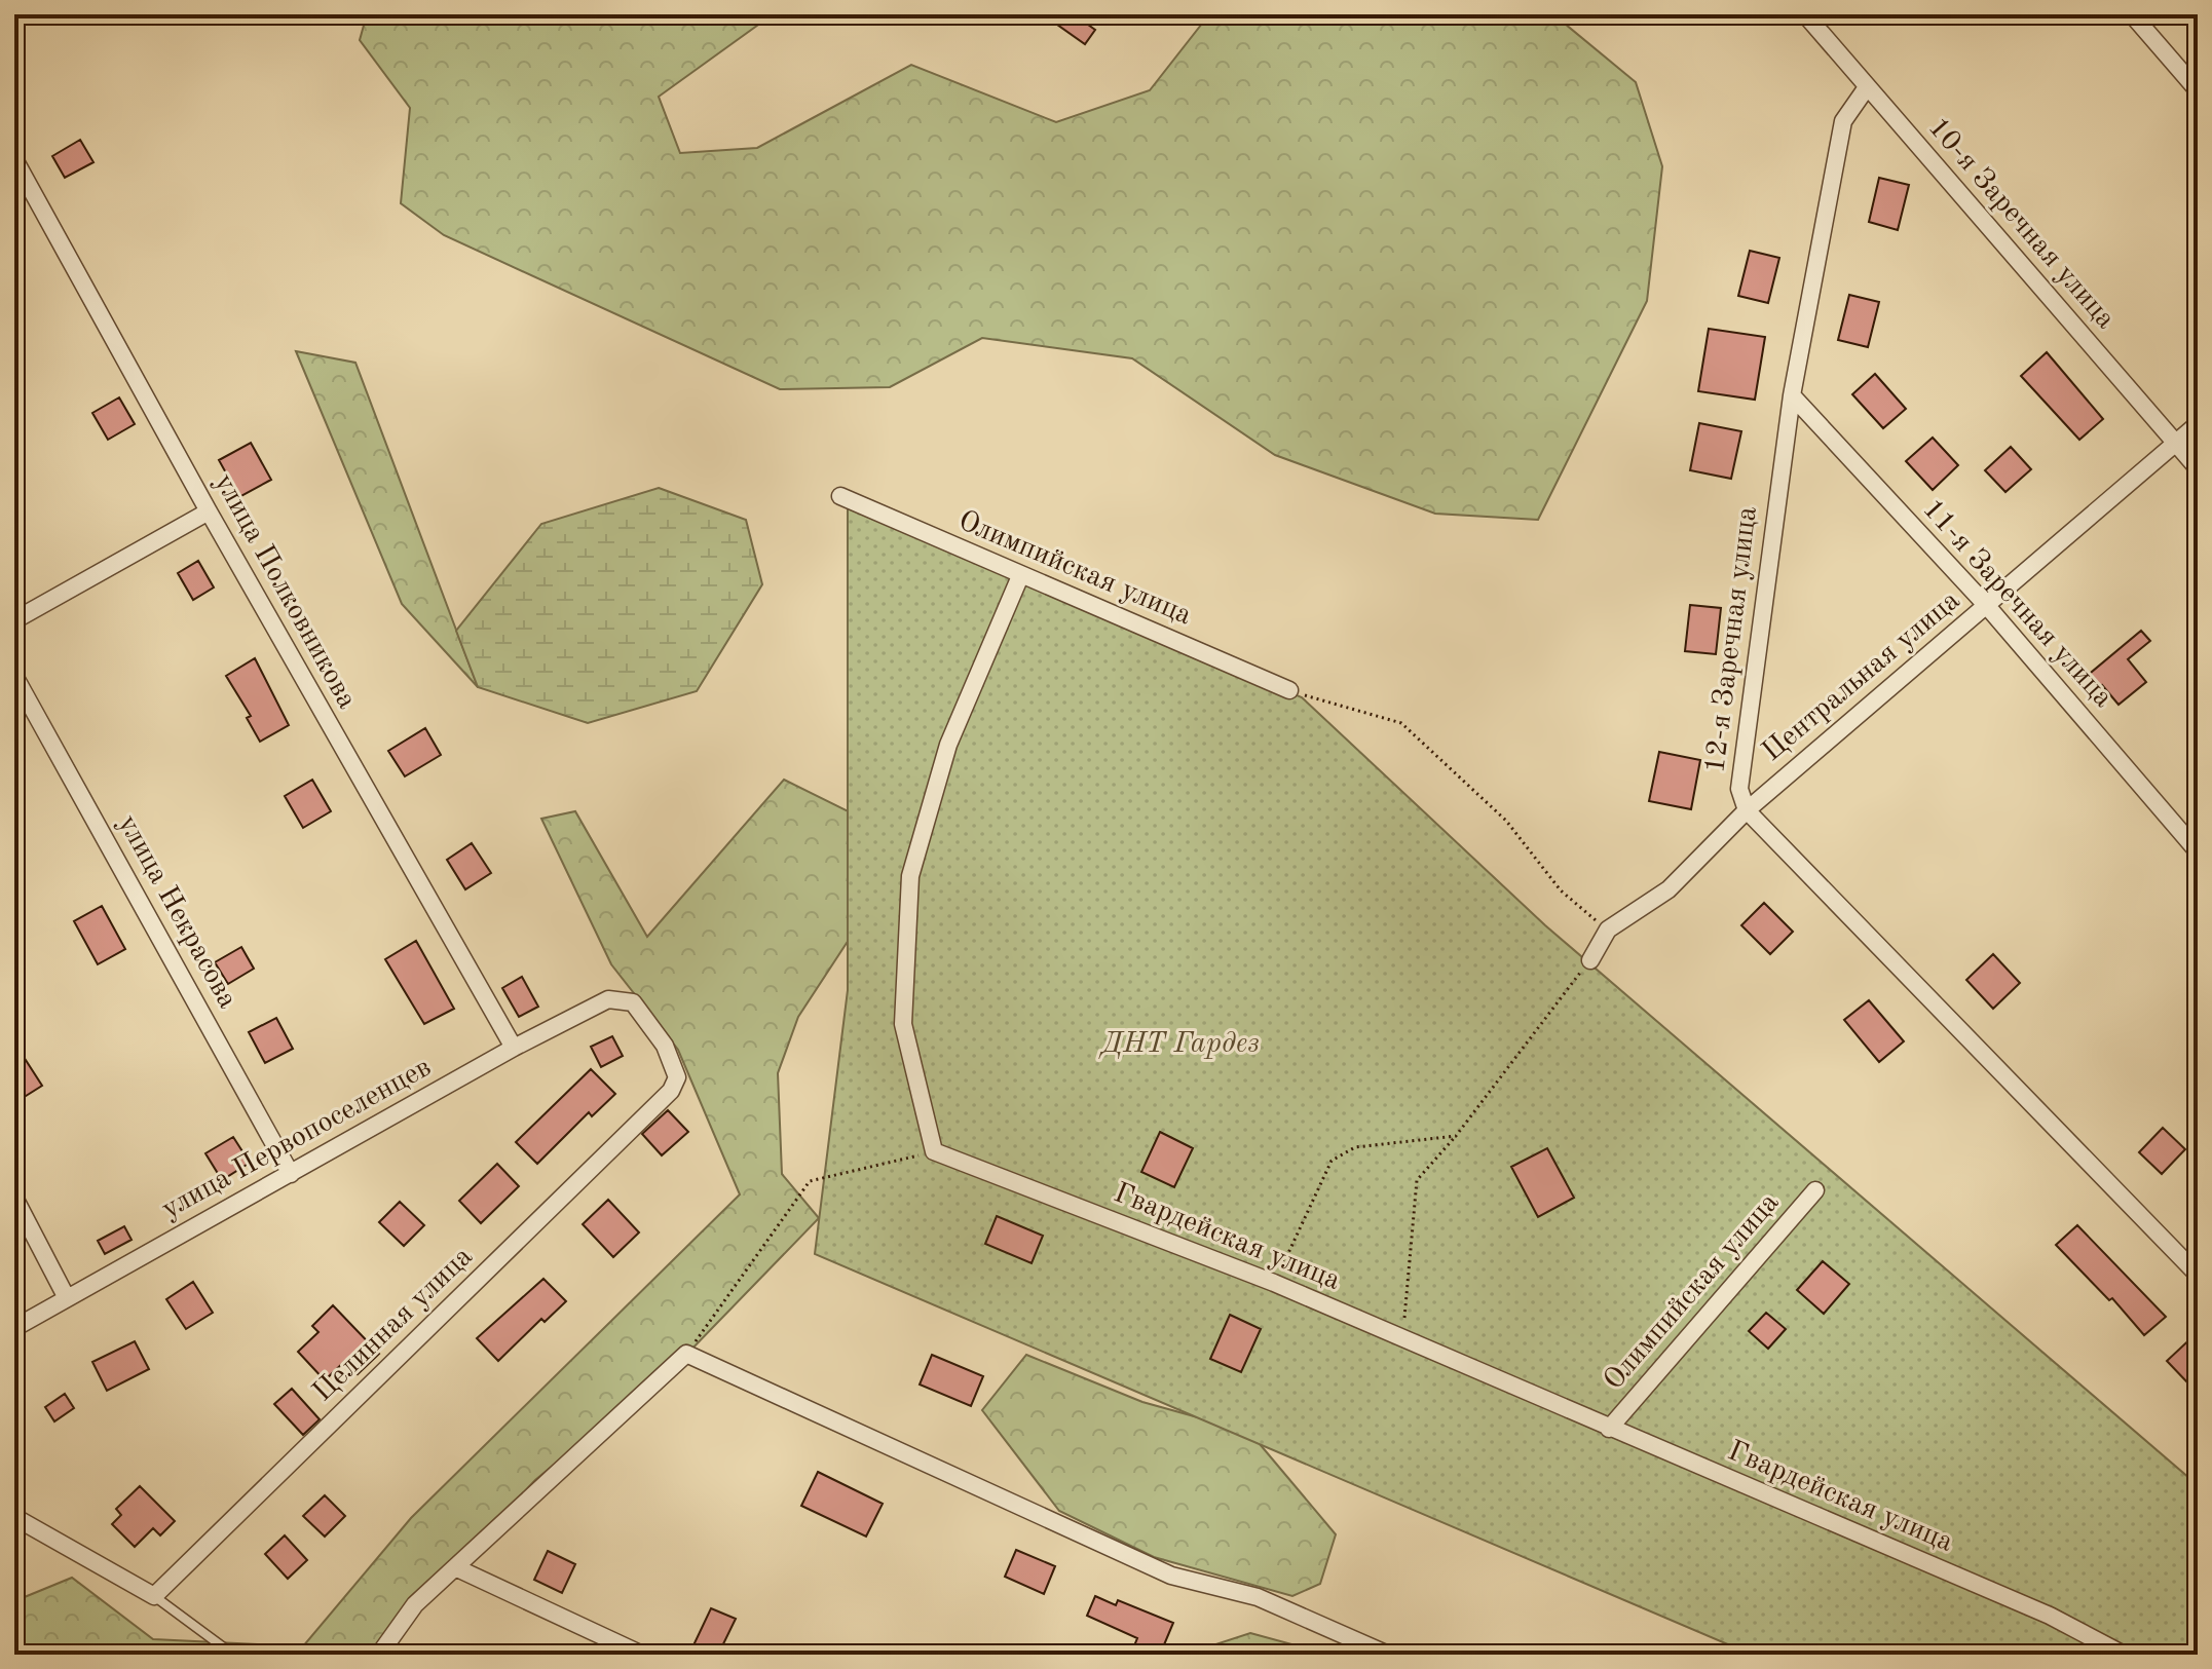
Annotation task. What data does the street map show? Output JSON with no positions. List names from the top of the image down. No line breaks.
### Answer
{"streets":{"street":["10-я Заречная улица","Олимпийская улица","улица Полковникова","11-я Заречная улица","12-я Заречная улица","Центральная улица","улица Некрасова","улица Первопоселенцев","Гвардейская улица","Целинная улица"]},"crossings":[["10-я Заречная улица","12-я Заречная улица"],["10-я Заречная улица","Центральная улица"],["Олимпийская улица","Гвардейская улица"],["улица Полковникова","улица Первопоселенцев"],["11-я Заречная улица","12-я Заречная улица"],["11-я Заречная улица","Центральная улица"],["12-я Заречная улица","Центральная улица"],["улица Некрасова","улица Первопоселенцев"],["улица Первопоселенцев","Целинная улица"]],"parks":["ДНТ Гардез"]}
